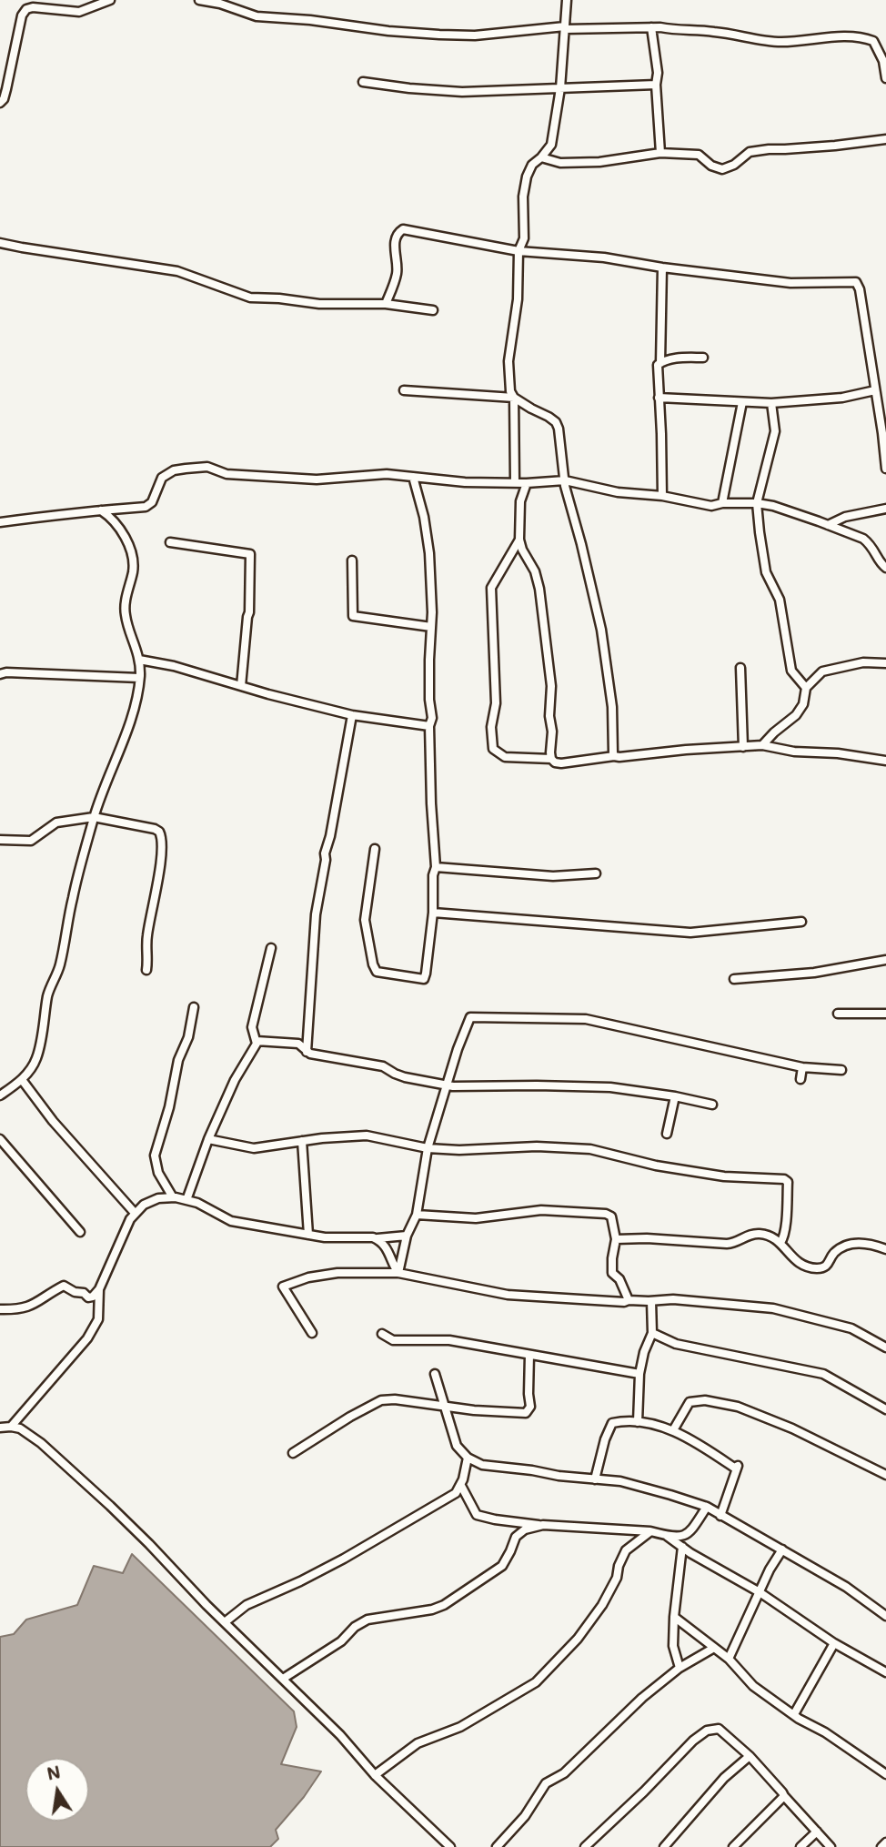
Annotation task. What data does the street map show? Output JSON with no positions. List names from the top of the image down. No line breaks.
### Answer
{"north":"top"}
